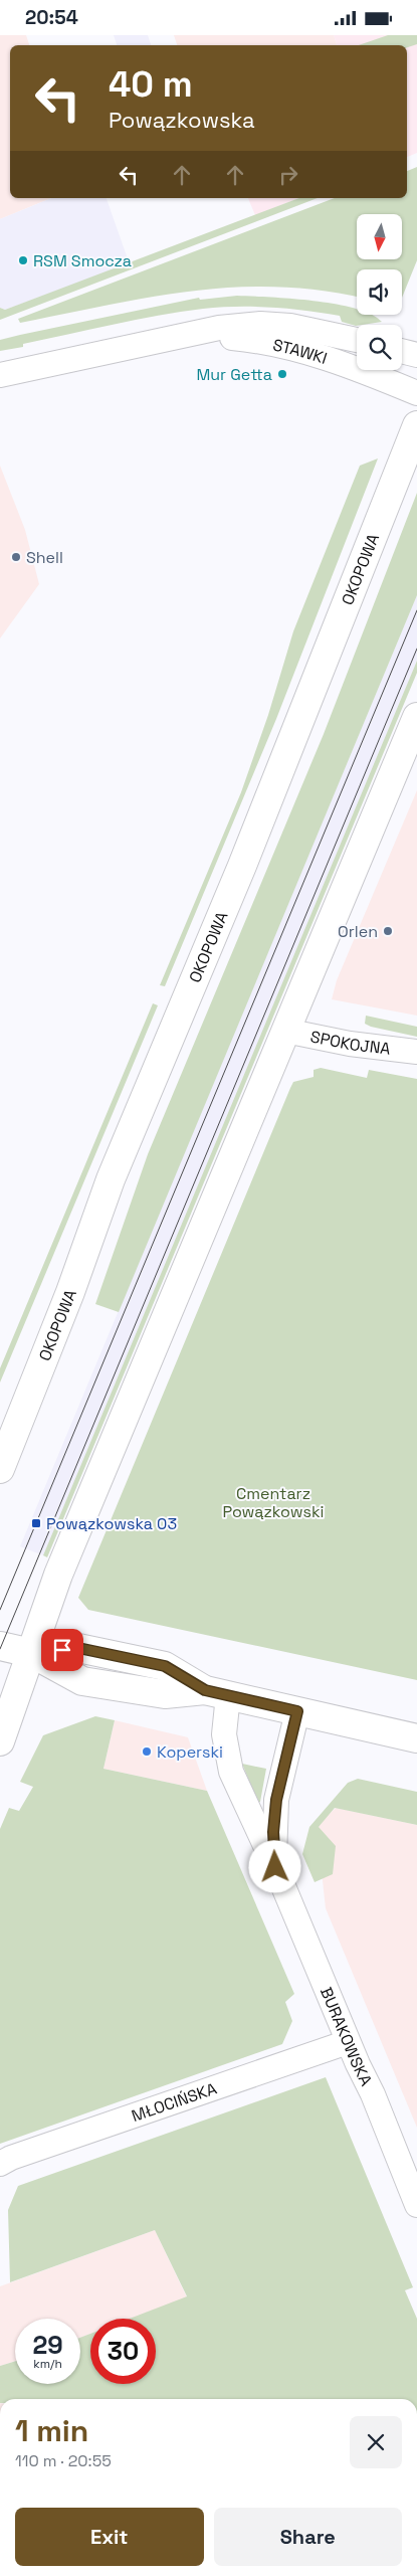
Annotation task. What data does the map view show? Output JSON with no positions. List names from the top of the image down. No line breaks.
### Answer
{"streets":{"main road":["OKOPOWA"],"street":["STAWKI","SPOKOJNA","BURAKOWSKA","MŁOCIŃSKA"]},"crossings":[["BURAKOWSKA","MŁOCIŃSKA"]],"parks":["Cmentarz Powązkowski"],"places":{"other":["RSM Smocza","Mur Getta","Shell","Orlen","Koperski"],"transit":["Powązkowska 03"]},"north":"bottom","page":{"status":"20:54","turn":["40 m","Powązkowska"],"speed":"29 km/h","limit":"30","heading":["1 min","110 m · 20:55"],"buttons":["Exit","Share"]}}
